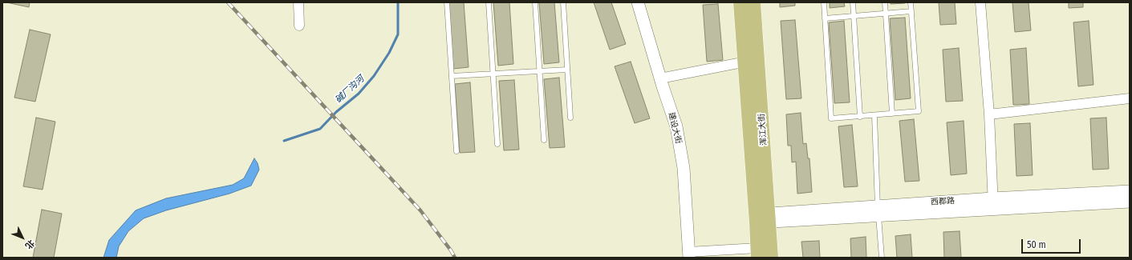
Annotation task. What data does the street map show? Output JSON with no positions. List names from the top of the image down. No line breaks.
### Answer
{"streets":{"main road":["浑江大街"],"street":["建设大街","西郡路"]},"crossings":[["浑江大街","西郡路"]],"water":["碱厂沟河"],"scale_bar":"50 m","north":"bottom right"}
